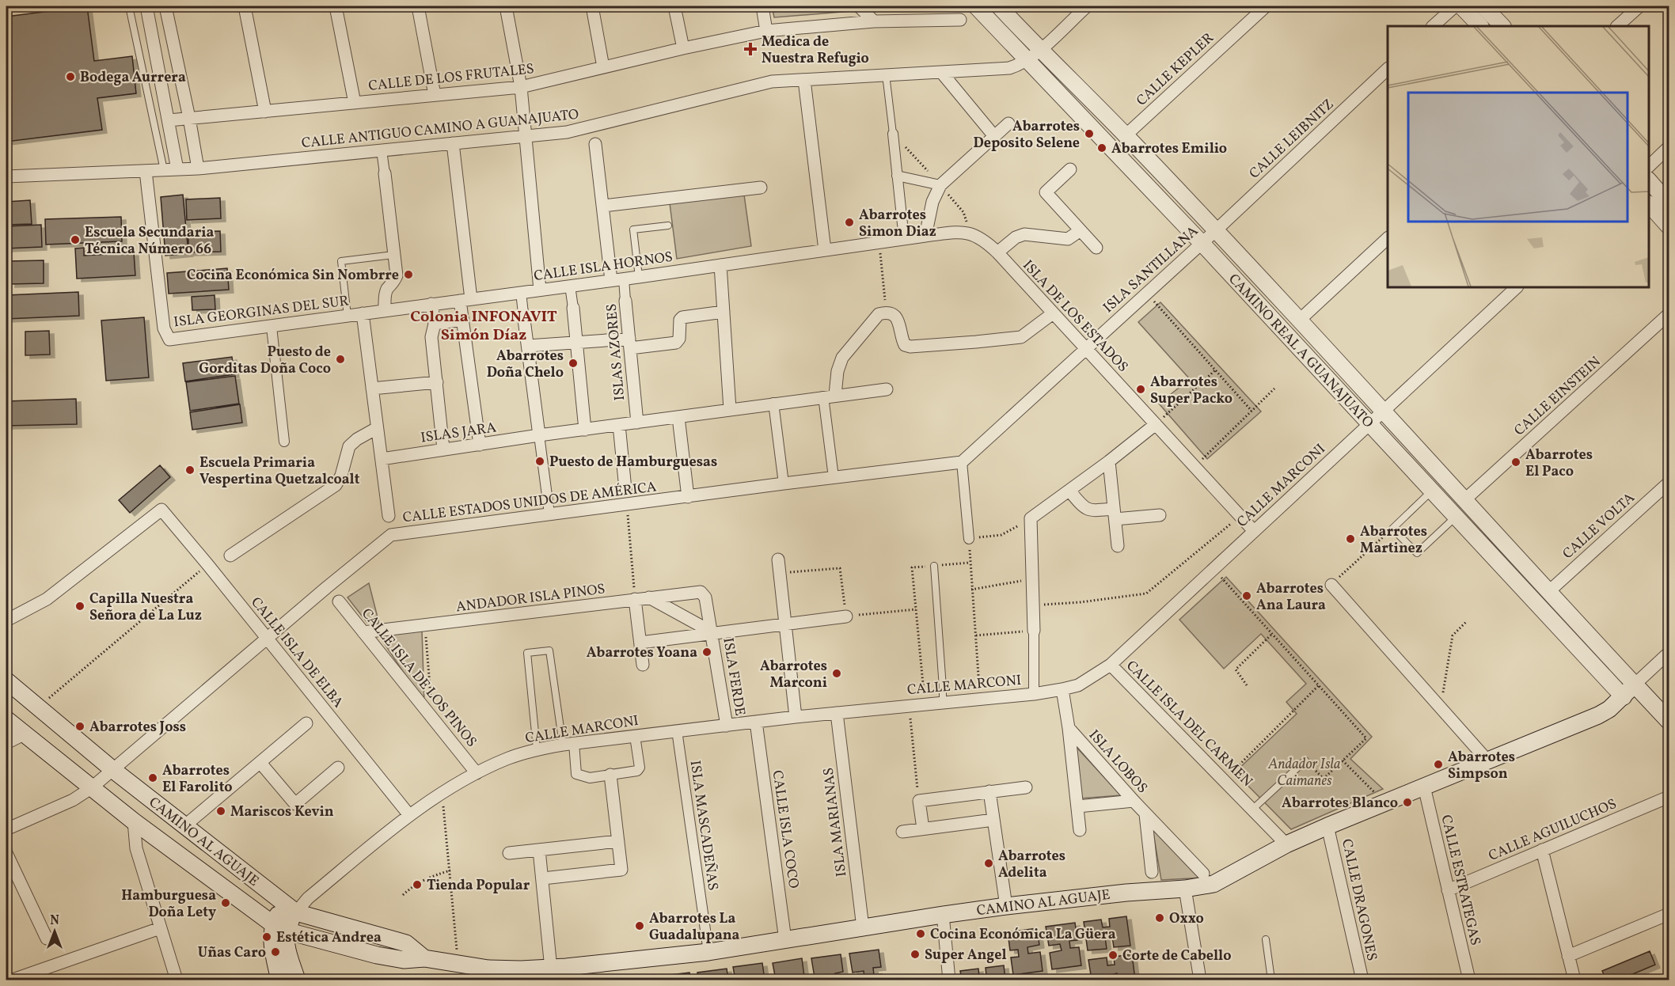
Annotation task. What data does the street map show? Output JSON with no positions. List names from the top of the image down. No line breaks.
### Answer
{"streets":{"main road":["CAMINO AL AGUAJE"],"street":["CALLE KEPLER","CALLE DE LOS FRUTALES","CALLE ANTIGUO CAMINO A GUANAJUATO","CALLE LEIBNITZ","CALLE ISLA HORNOS","ISLA SANTILLANA","ISLA GEORGINAS DEL SUR","ISLA DE LOS ESTADOS","CAMINO REAL A GUANAJUATO","ISLAS AZORES","CALLE EINSTEIN","ISLAS JARA","CALLE MARCONI","CALLE ESTADOS UNIDOS DE AMÉRICA","CALLE VOLTA","ANDADOR ISLA PINOS","CALLE ISLA DE ELBA","ISLA FERDE","CALLE ISLA DE LOS PINOS","CALLE ISLA DEL CARMEN","ISLA LOBOS","ISLA MARIANAS","ISLA MASCADEÑAS","CALLE ISLA COCO","CALLE AGUILUCHOS","CALLE ESTRATEGAS","CALLE DRAGONES"]},"crossings":[["CALLE KEPLER","CAMINO REAL A GUANAJUATO"],["CALLE ANTIGUO CAMINO A GUANAJUATO","ISLA GEORGINAS DEL SUR"],["CALLE ANTIGUO CAMINO A GUANAJUATO","CAMINO REAL A GUANAJUATO"],["CALLE LEIBNITZ","ISLA SANTILLANA"],["CALLE LEIBNITZ","CAMINO REAL A GUANAJUATO"],["CALLE ISLA HORNOS","ISLA GEORGINAS DEL SUR"],["CALLE ISLA HORNOS","ISLAS AZORES"],["ISLA SANTILLANA","ISLA DE LOS ESTADOS"],["ISLA SANTILLANA","CAMINO REAL A GUANAJUATO"],["ISLA DE LOS ESTADOS","CALLE MARCONI"],["CAMINO REAL A GUANAJUATO","CALLE EINSTEIN"],["CAMINO REAL A GUANAJUATO","CALLE MARCONI"],["CAMINO REAL A GUANAJUATO","CALLE VOLTA"],["CAMINO REAL A GUANAJUATO","CAMINO AL AGUAJE"],["ISLAS AZORES","ISLAS JARA"],["CALLE MARCONI","CALLE ISLA DE ELBA"],["CALLE MARCONI","ISLA FERDE"],["CALLE MARCONI","CALLE ISLA DE LOS PINOS"],["CALLE MARCONI","CALLE ISLA DEL CARMEN"],["CALLE MARCONI","ISLA LOBOS"],["CALLE MARCONI","ISLA MARIANAS"],["CALLE MARCONI","ISLA MASCADEÑAS"],["CALLE MARCONI","CALLE ISLA COCO"],["CALLE MARCONI","CAMINO AL AGUAJE"],["CALLE ESTADOS UNIDOS DE AMÉRICA","CALLE ISLA DE ELBA"],["CALLE ESTADOS UNIDOS DE AMÉRICA","CAMINO AL AGUAJE"],["ANDADOR ISLA PINOS","ISLA FERDE"],["ANDADOR ISLA PINOS","CALLE ISLA DE LOS PINOS"],["CALLE ISLA DEL CARMEN","CAMINO AL AGUAJE"],["ISLA MARIANAS","CAMINO AL AGUAJE"],["ISLA MASCADEÑAS","CAMINO AL AGUAJE"],["CALLE ISLA COCO","CAMINO AL AGUAJE"],["CALLE AGUILUCHOS","CALLE ESTRATEGAS"],["CAMINO AL AGUAJE","CALLE ESTRATEGAS"],["CAMINO AL AGUAJE","CALLE DRAGONES"]],"districts":["Colonia INFONAVIT Simón Díaz"],"parks":["Andador Isla Caimanes"],"places":{"health":["Medica de Nuestra Refugio"],"other":["Bodega Aurrera","Abarrotes Deposito Selene","Abarrotes Emilio","Abarrotes Simon Diaz","Escuela Secundaria Técnica Número 66","Cocina Económica Sin Nombrre","Puesto de Gorditas Doña Coco","Abarrotes Doña Chelo","Abarrotes Super Packo","Puesto de Hamburguesas","Abarrotes El Paco","Escuela Primaria Vespertina Quetzalcoalt","Abarrotes Martinez","Abarrotes Ana Laura","Capilla Nuestra Señora de La Luz","Abarrotes Yoana","Abarrotes Marconi","Abarrotes Joss","Abarrotes Simpson","Abarrotes El Farolito","Abarrotes Blanco","Mariscos Kevin","Abarrotes Adelita","Tienda Popular","Hamburguesa Doña Lety","Oxxo","Abarrotes La Guadalupana","Cocina Económica La Güera","Estética Andrea","Uñas Caro","Super Angel","Corte de Cabello"]},"north":"top"}
